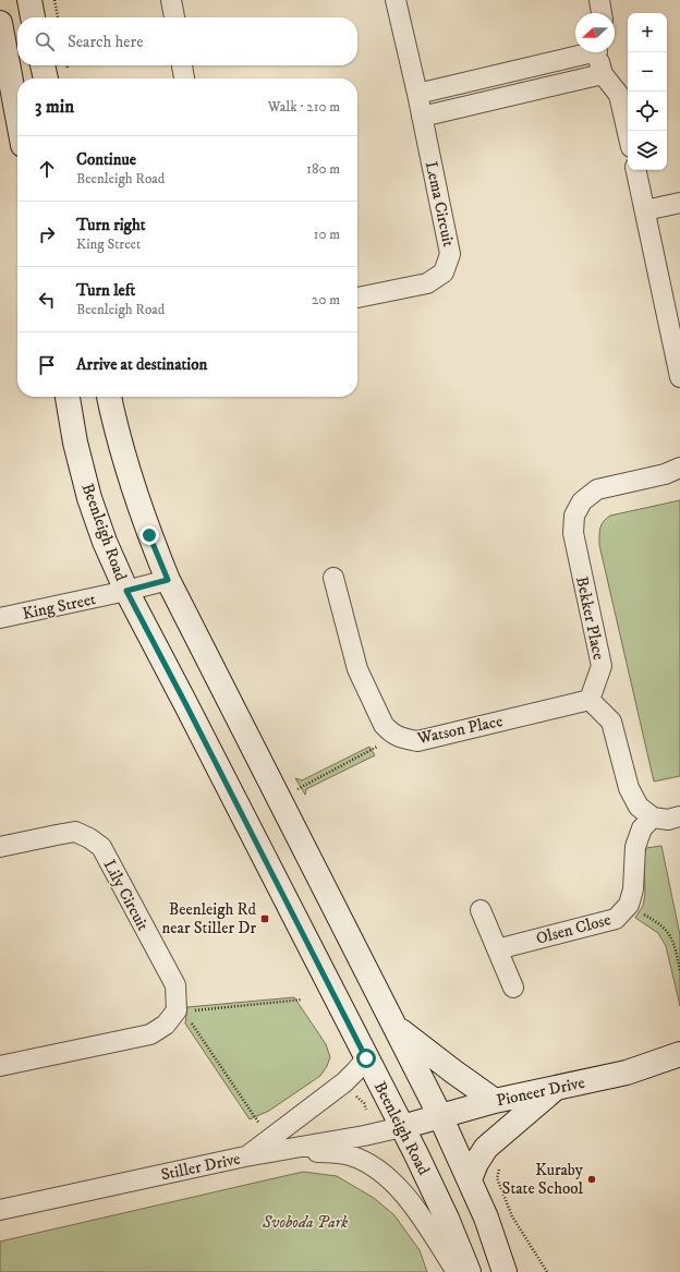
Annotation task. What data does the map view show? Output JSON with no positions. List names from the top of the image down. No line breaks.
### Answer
{"streets":{"main road":["Beenleigh Road","Pioneer Drive"],"street":["Lema Circuit","King Street","Bekker Place","Watson Place","Lily Circuit","Olsen Close","Stiller Drive"]},"crossings":[["Beenleigh Road","King Street"],["Beenleigh Road","Pioneer Drive"],["Beenleigh Road","Stiller Drive"],["Bekker Place","Watson Place"],["Pioneer Drive","Stiller Drive"]],"parks":["Svoboda Park"],"places":{"transit":["Beenleigh Rd near Stiller Dr"],"other":["Kuraby State School"]},"north":"left","page":{"map_buttons":["+","−"],"search":"Search here","heading":["3 min","Walk · 210 m"],"list":[["Continue","Beenleigh Road","180 m"],["Turn right","King Street","10 m"],["Turn left","Beenleigh Road","20 m"],"Arrive at destination"]}}
